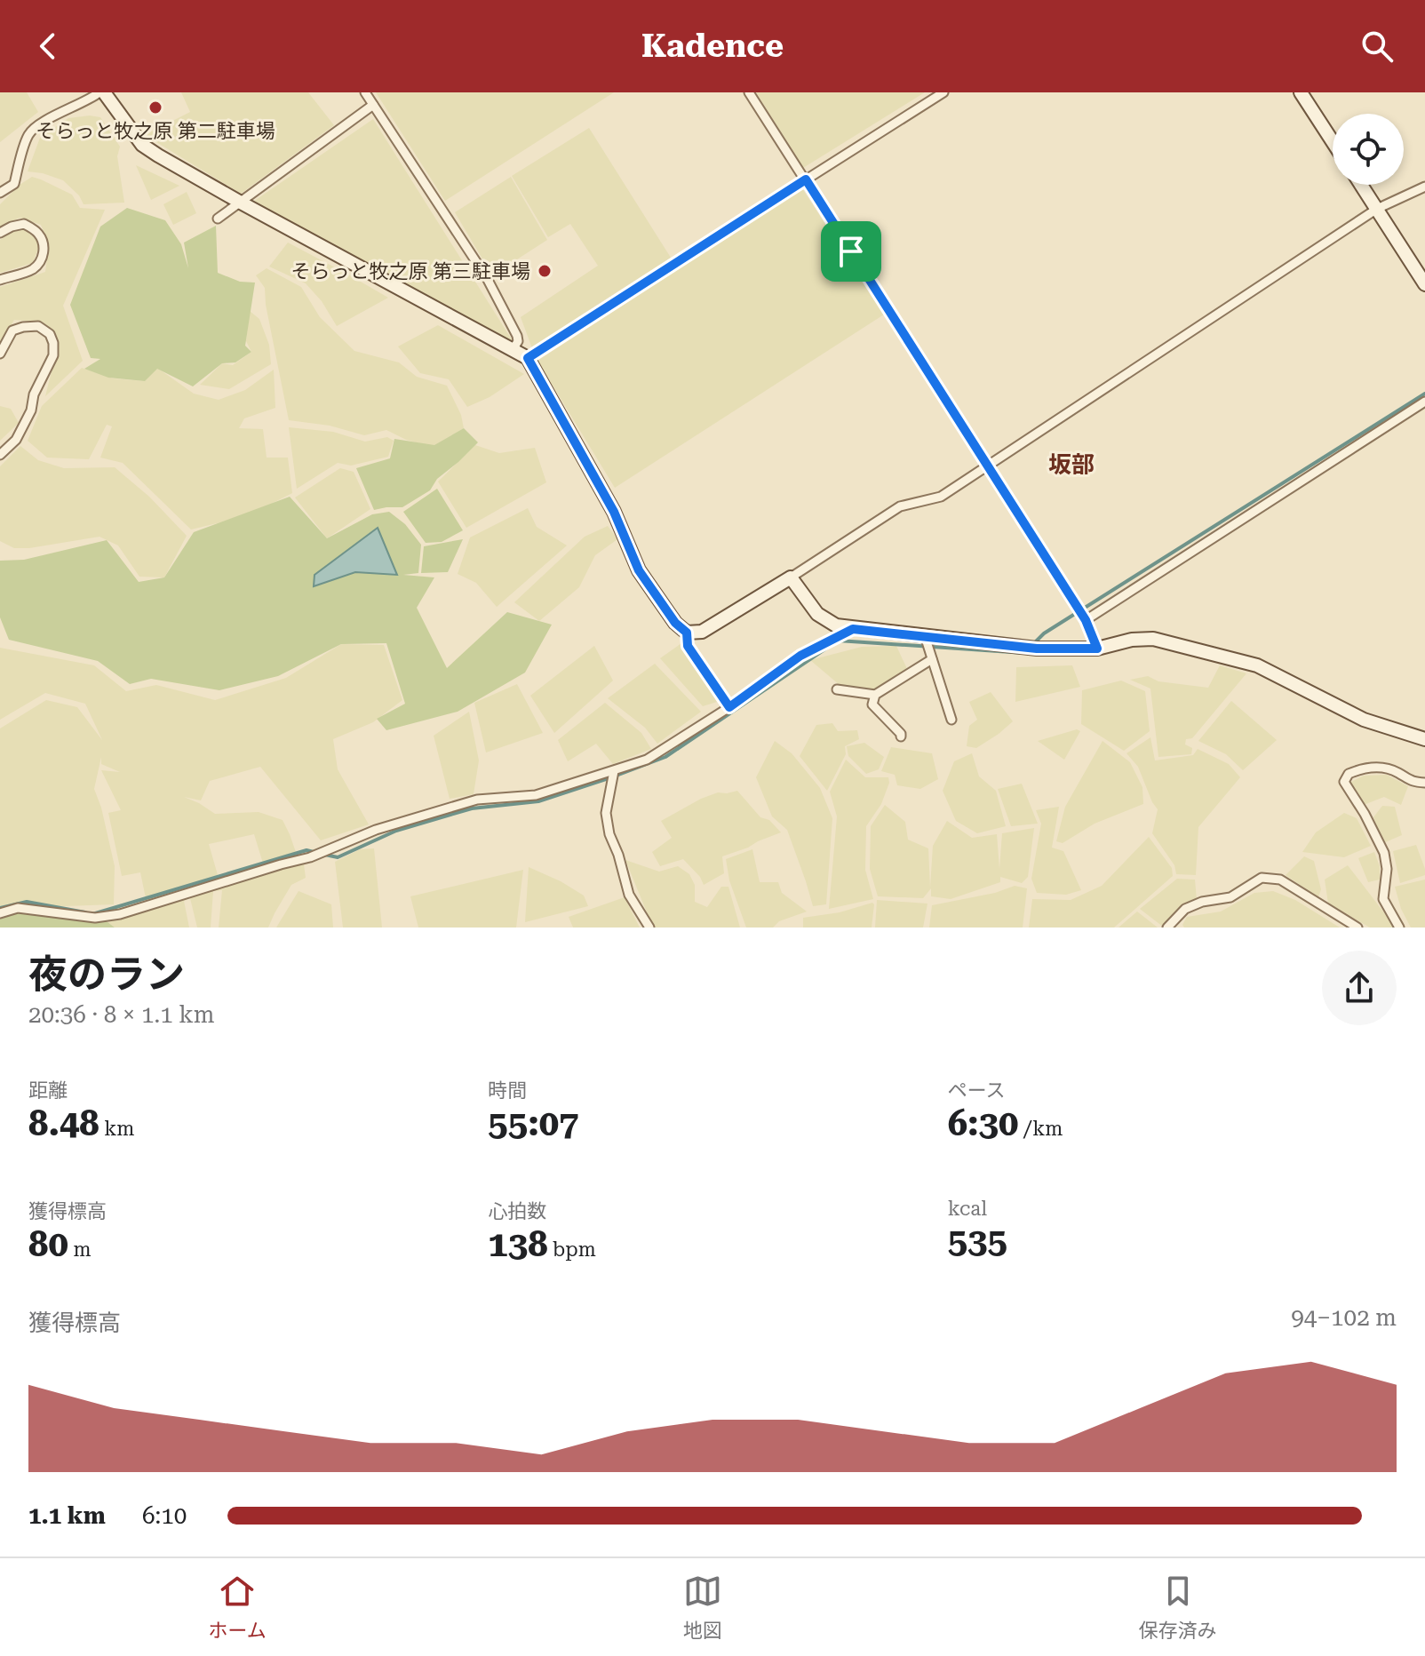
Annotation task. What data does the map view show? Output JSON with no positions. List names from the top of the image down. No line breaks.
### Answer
{"districts":["坂部"],"places":["そらっと牧之原 第二駐車場","そらっと牧之原 第三駐車場"],"page":{"header":"Kadence","heading":["夜のラン","20:36 · 8 × 1.1 km"],"stats":[["距離","8.48 km"],["時間","55:07"],["ペース","6:30 /km"],["獲得標高","80 m"],["心拍数","138 bpm"],["kcal","535"]],"chart":["獲得標高","94–102 m"],"list":[{"name":"1.1 km","note":"6:10"}],"tabs":["ホーム","地図","保存済み"]}}
